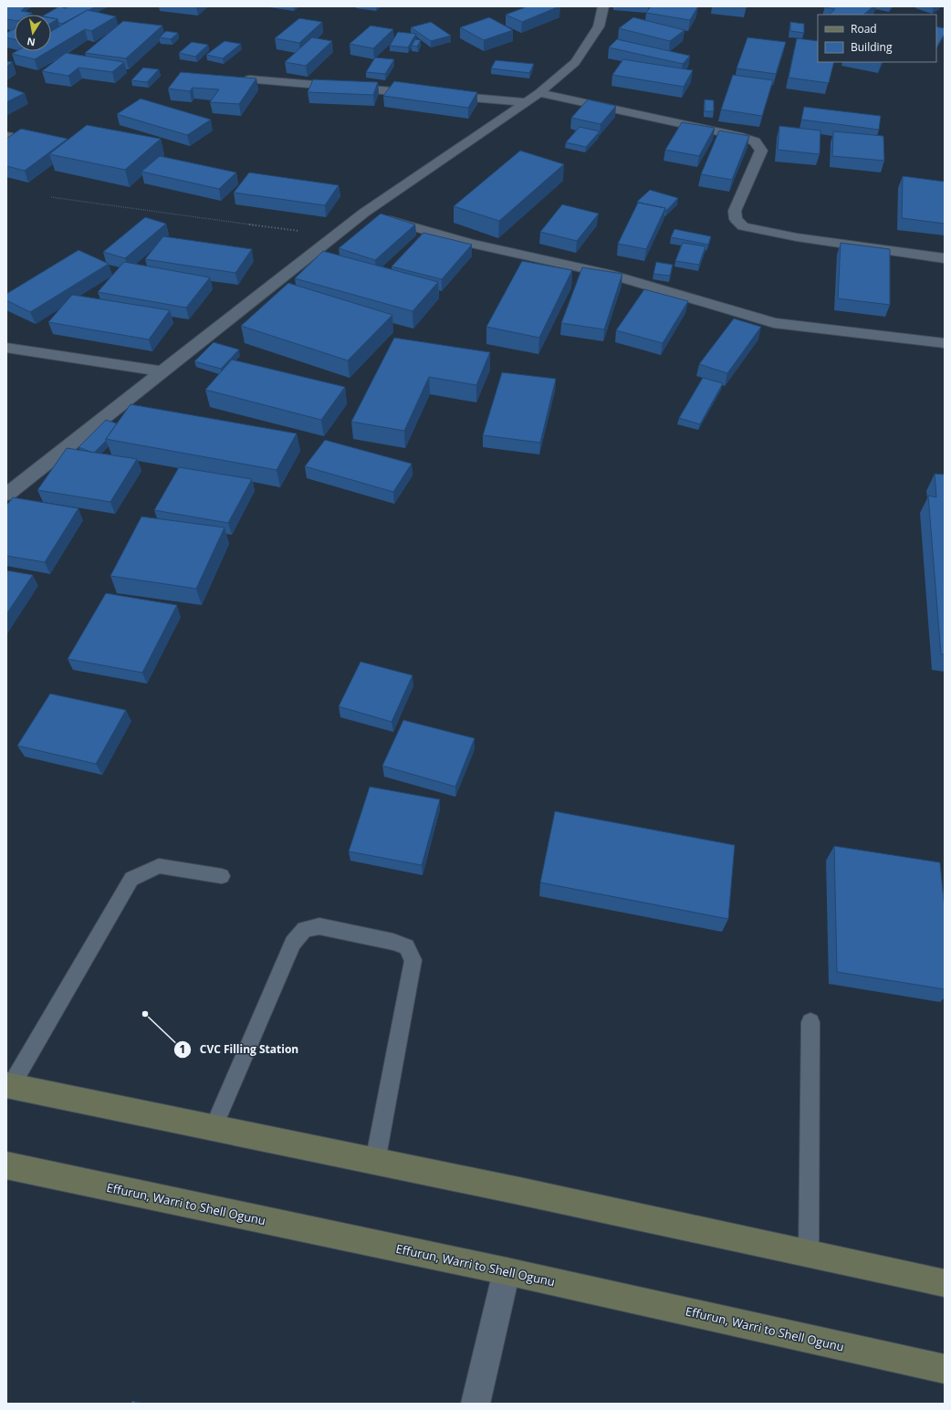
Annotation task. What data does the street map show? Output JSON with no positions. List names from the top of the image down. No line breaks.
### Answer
{"streets":{"street":["Effurun, Warri to Shell Ogunu"]},"places":["CVC Filling Station"],"legend":["Road","Building"],"north":"bottom"}
